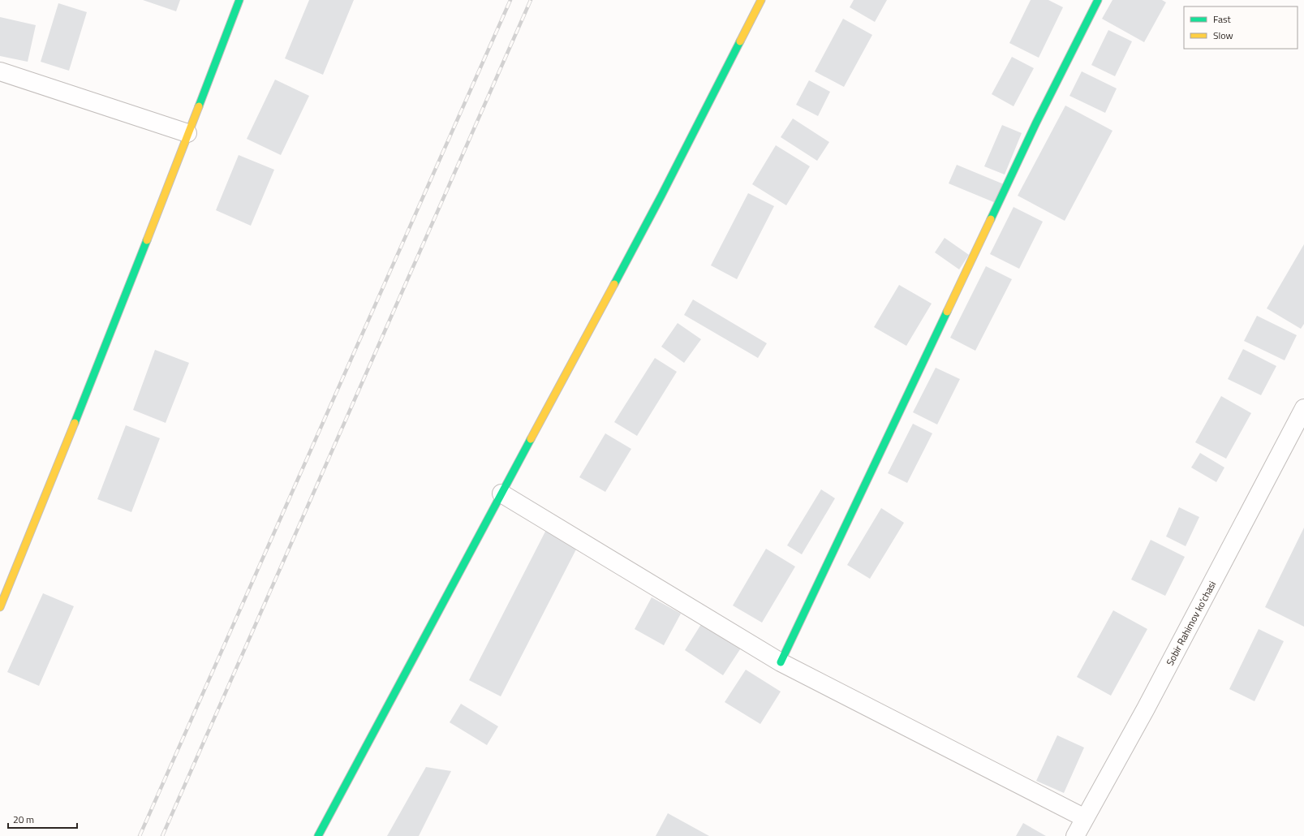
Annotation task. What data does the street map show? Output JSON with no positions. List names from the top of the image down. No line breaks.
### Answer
{"streets":{"street":["Sobir Rahimov ko'chasi"]},"legend":["Fast","Slow"],"scale_bar":"20 m"}
